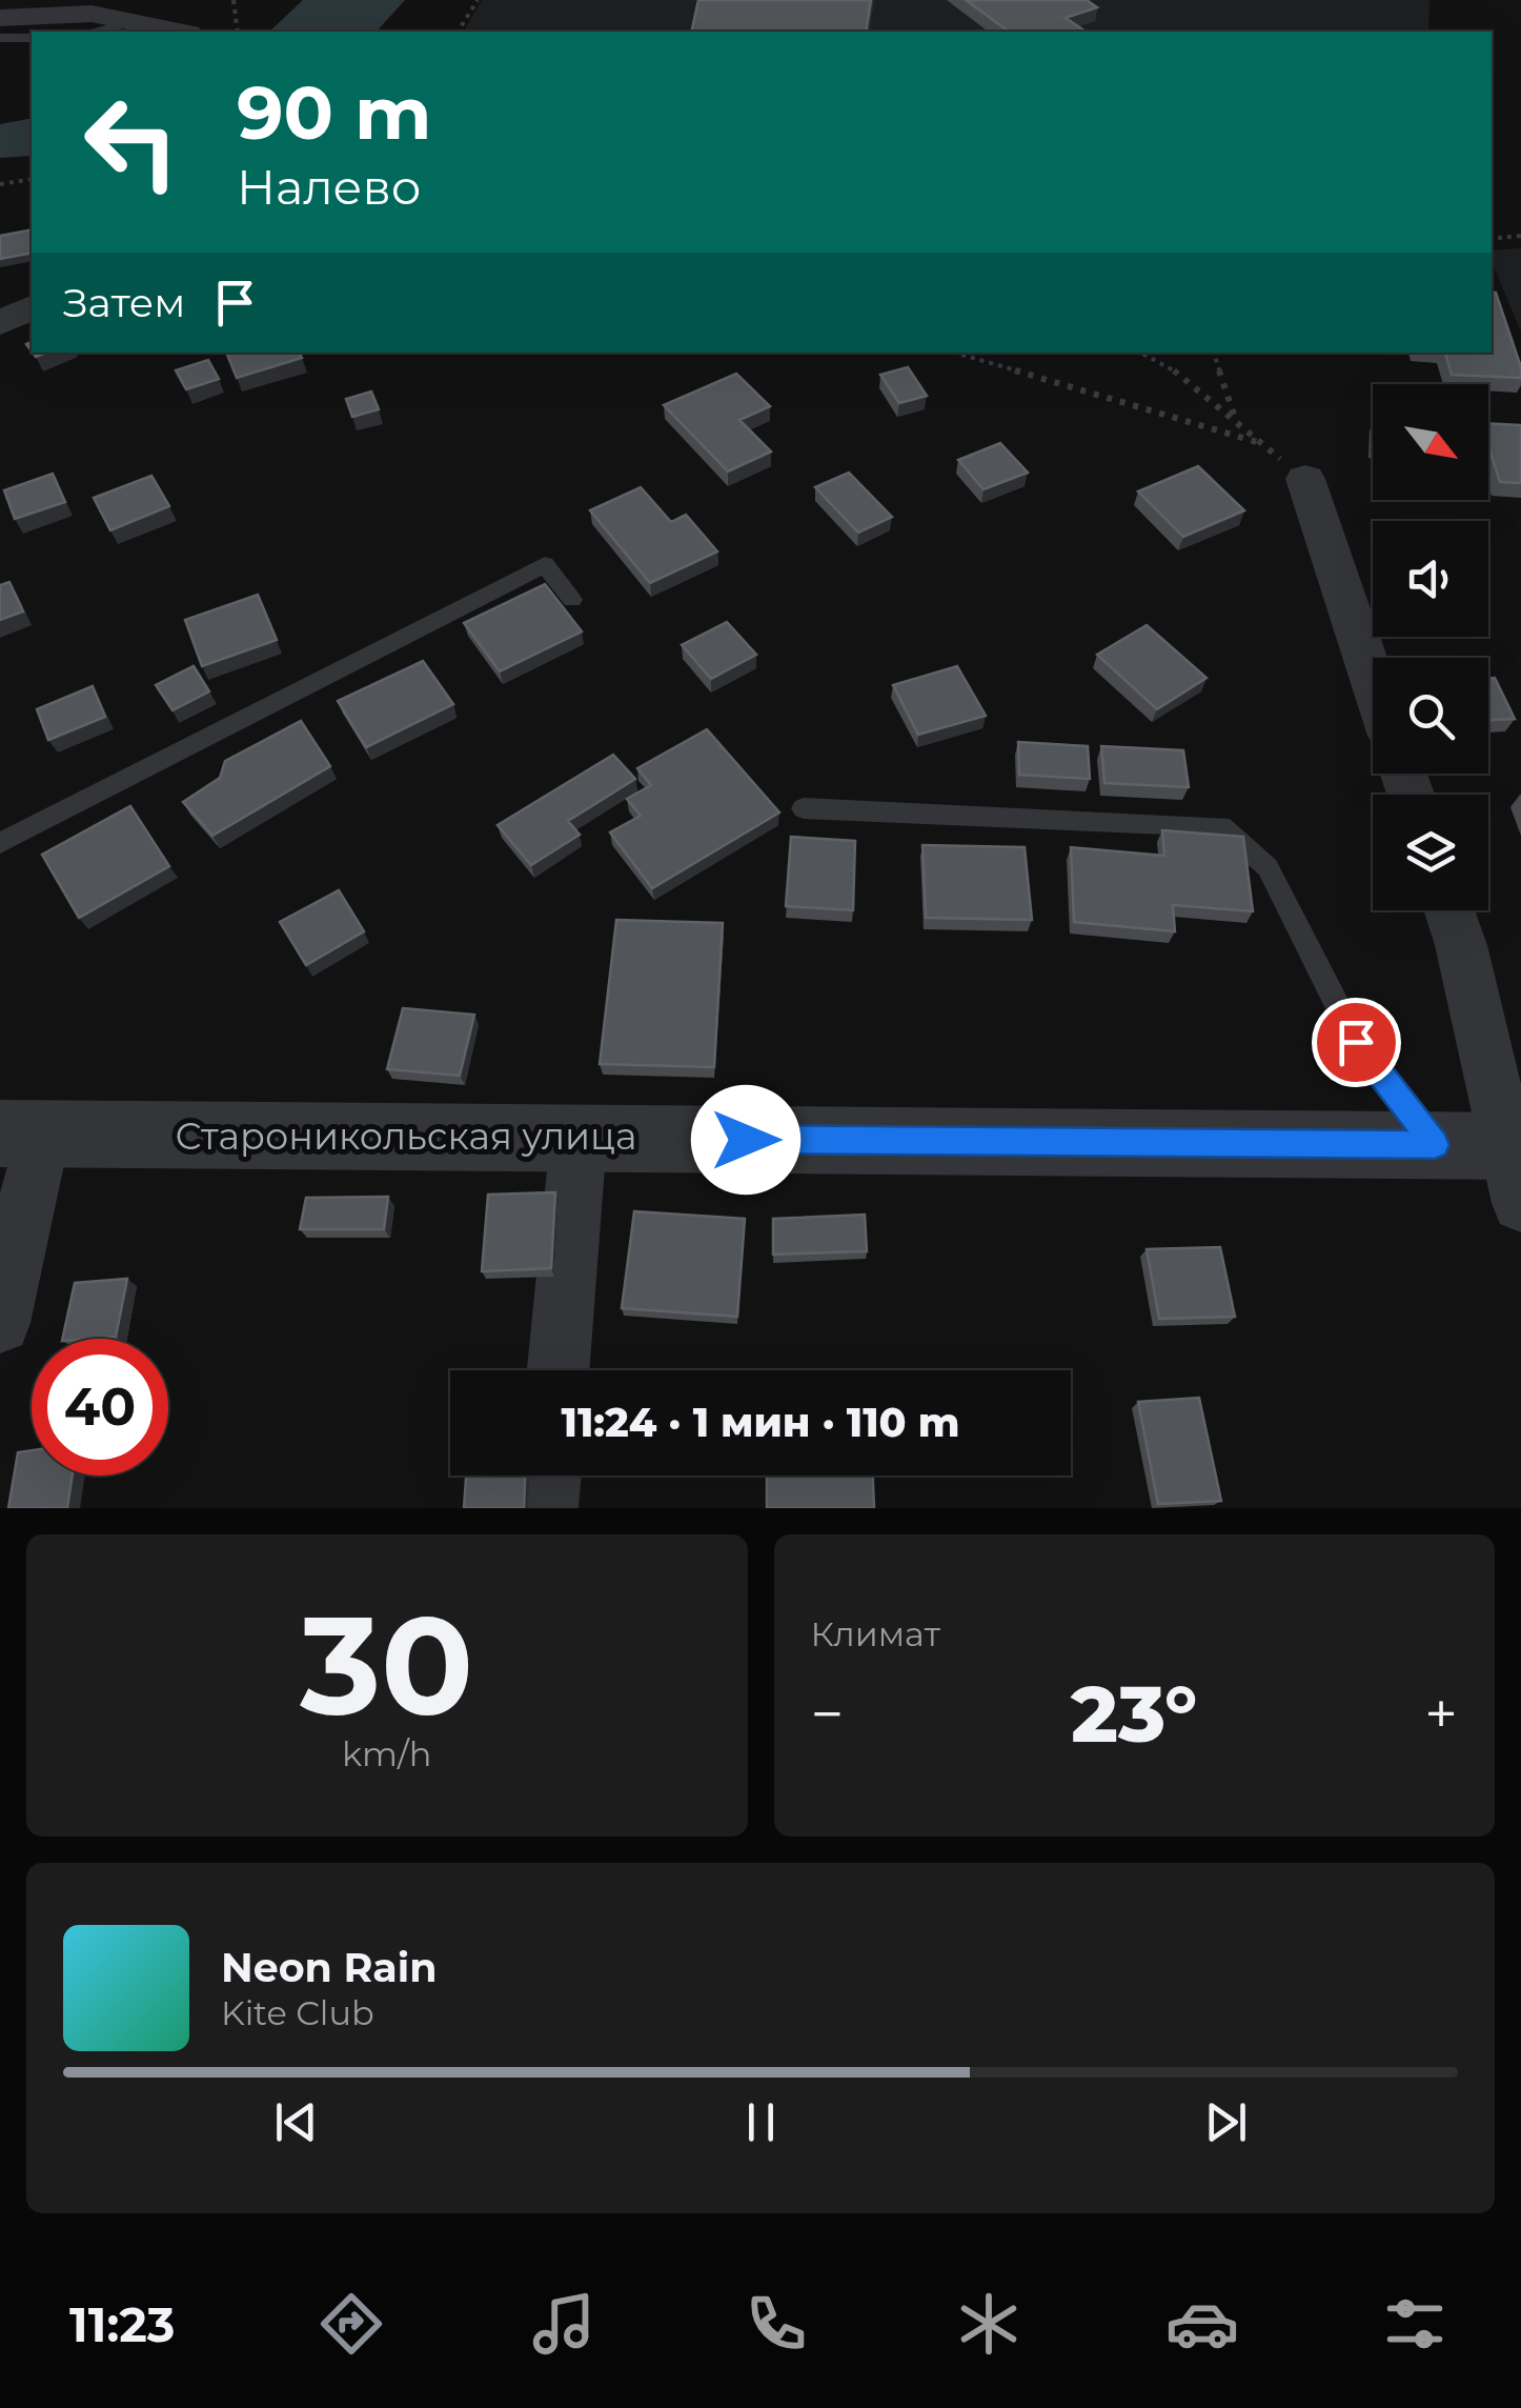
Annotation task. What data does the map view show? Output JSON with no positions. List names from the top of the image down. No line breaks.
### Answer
{"streets":{"street":["Староникольская улица"]},"north":"bottom right","page":{"turn":["90 m","Налево"],"then":"Затем","limit":"40","trip":"11:24 · 1 мин · 110 m","tile":[["30","km/h"],"Климат"],"heat":["−","23°","+"],"song":["Neon Rain","Kite Club"],"tabs":"11:23"}}
